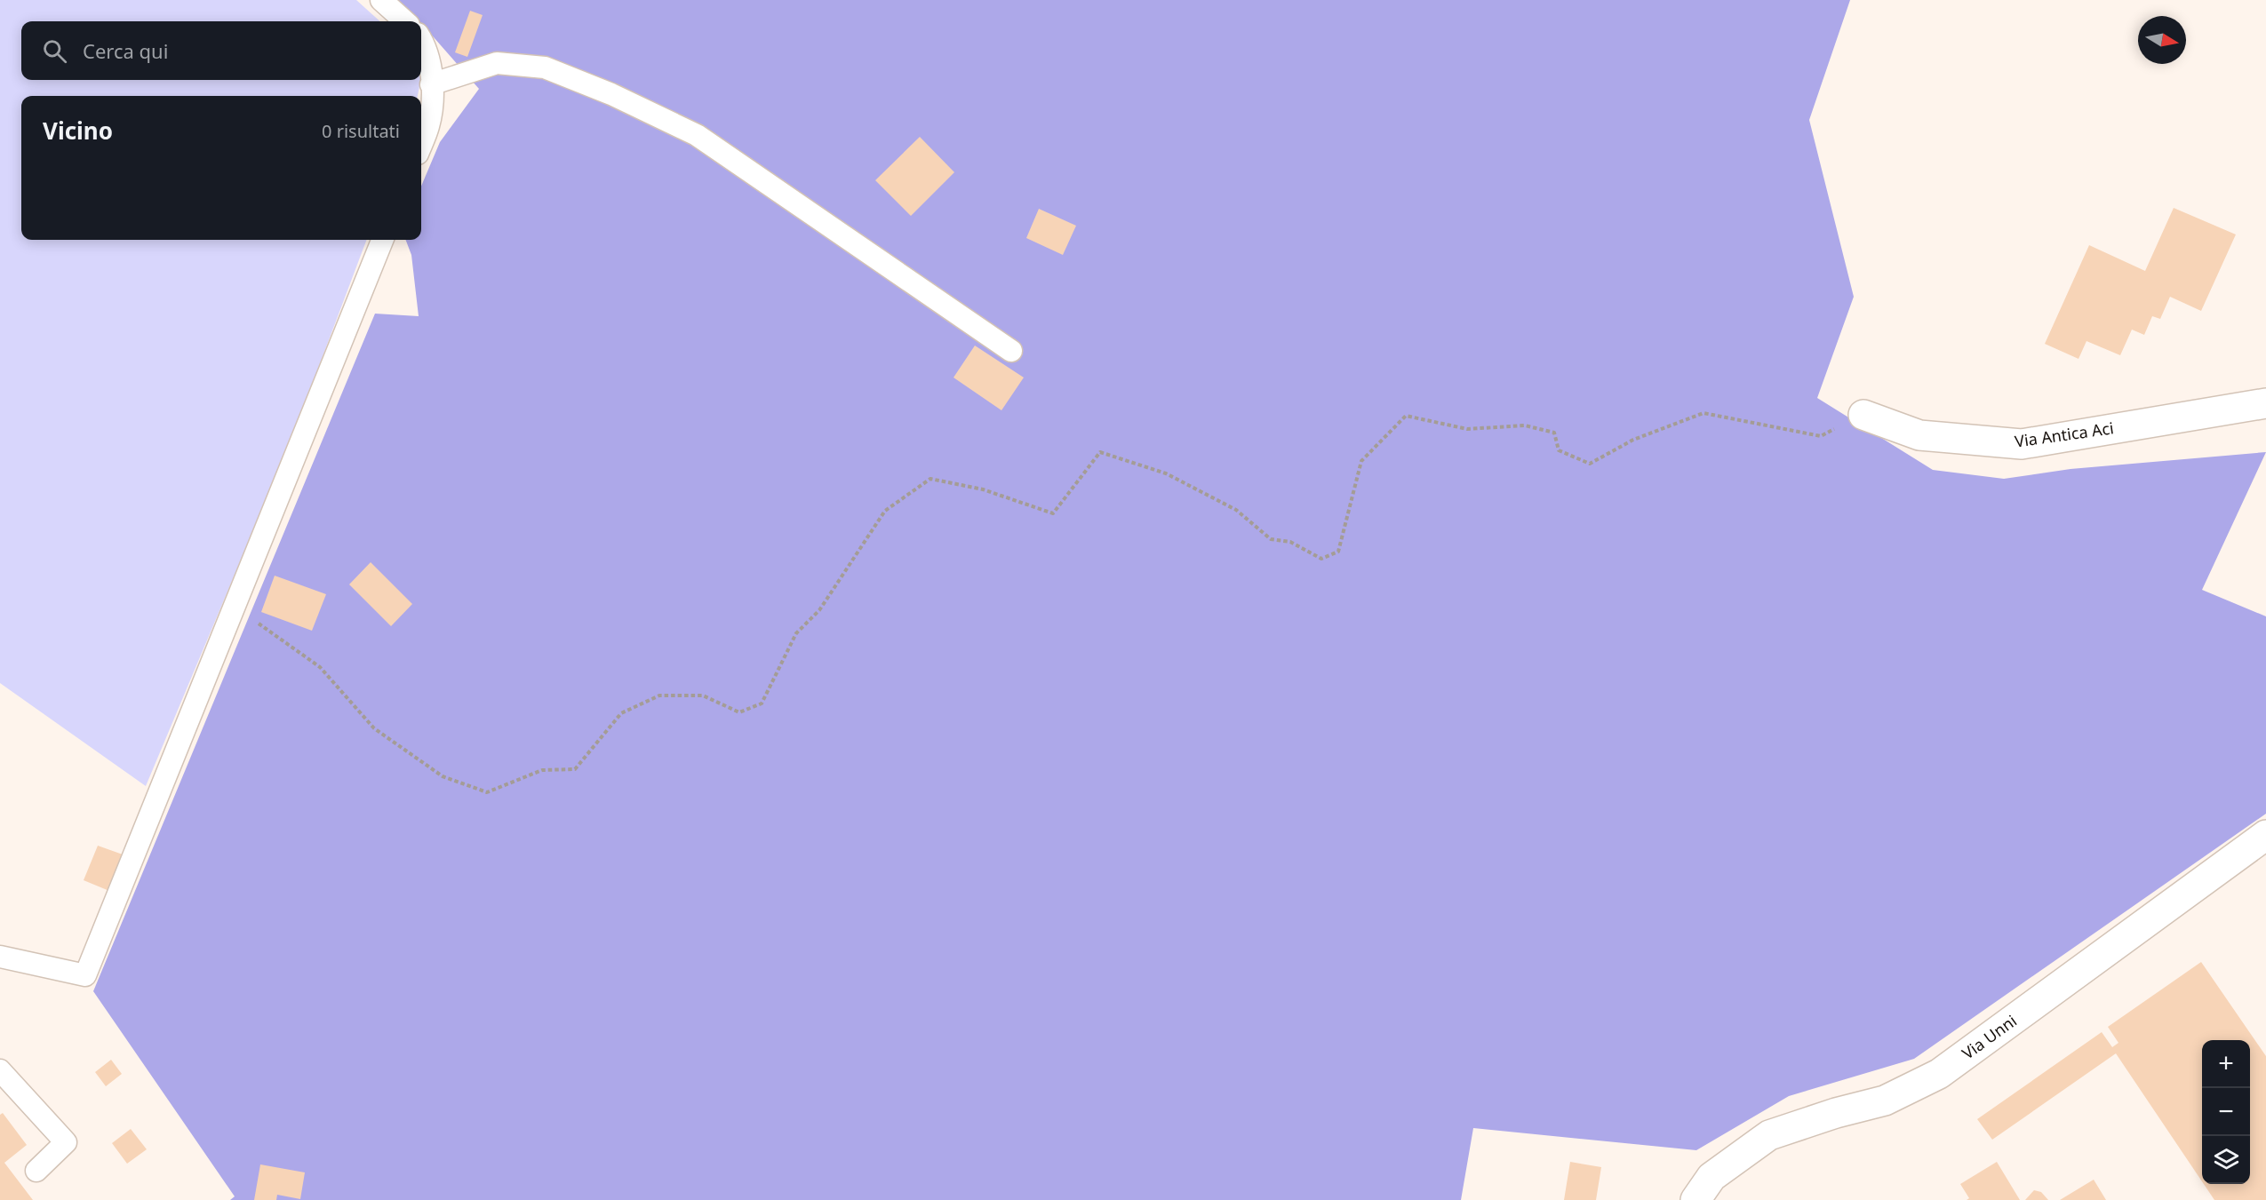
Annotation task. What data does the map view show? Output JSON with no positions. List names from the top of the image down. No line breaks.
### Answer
{"streets":{"street":["Via Antica Aci","Via Unni"]},"north":"right","page":{"search":"Cerca qui","heading":["Vicino","0 risultati"],"map_buttons":["+","−"]}}
